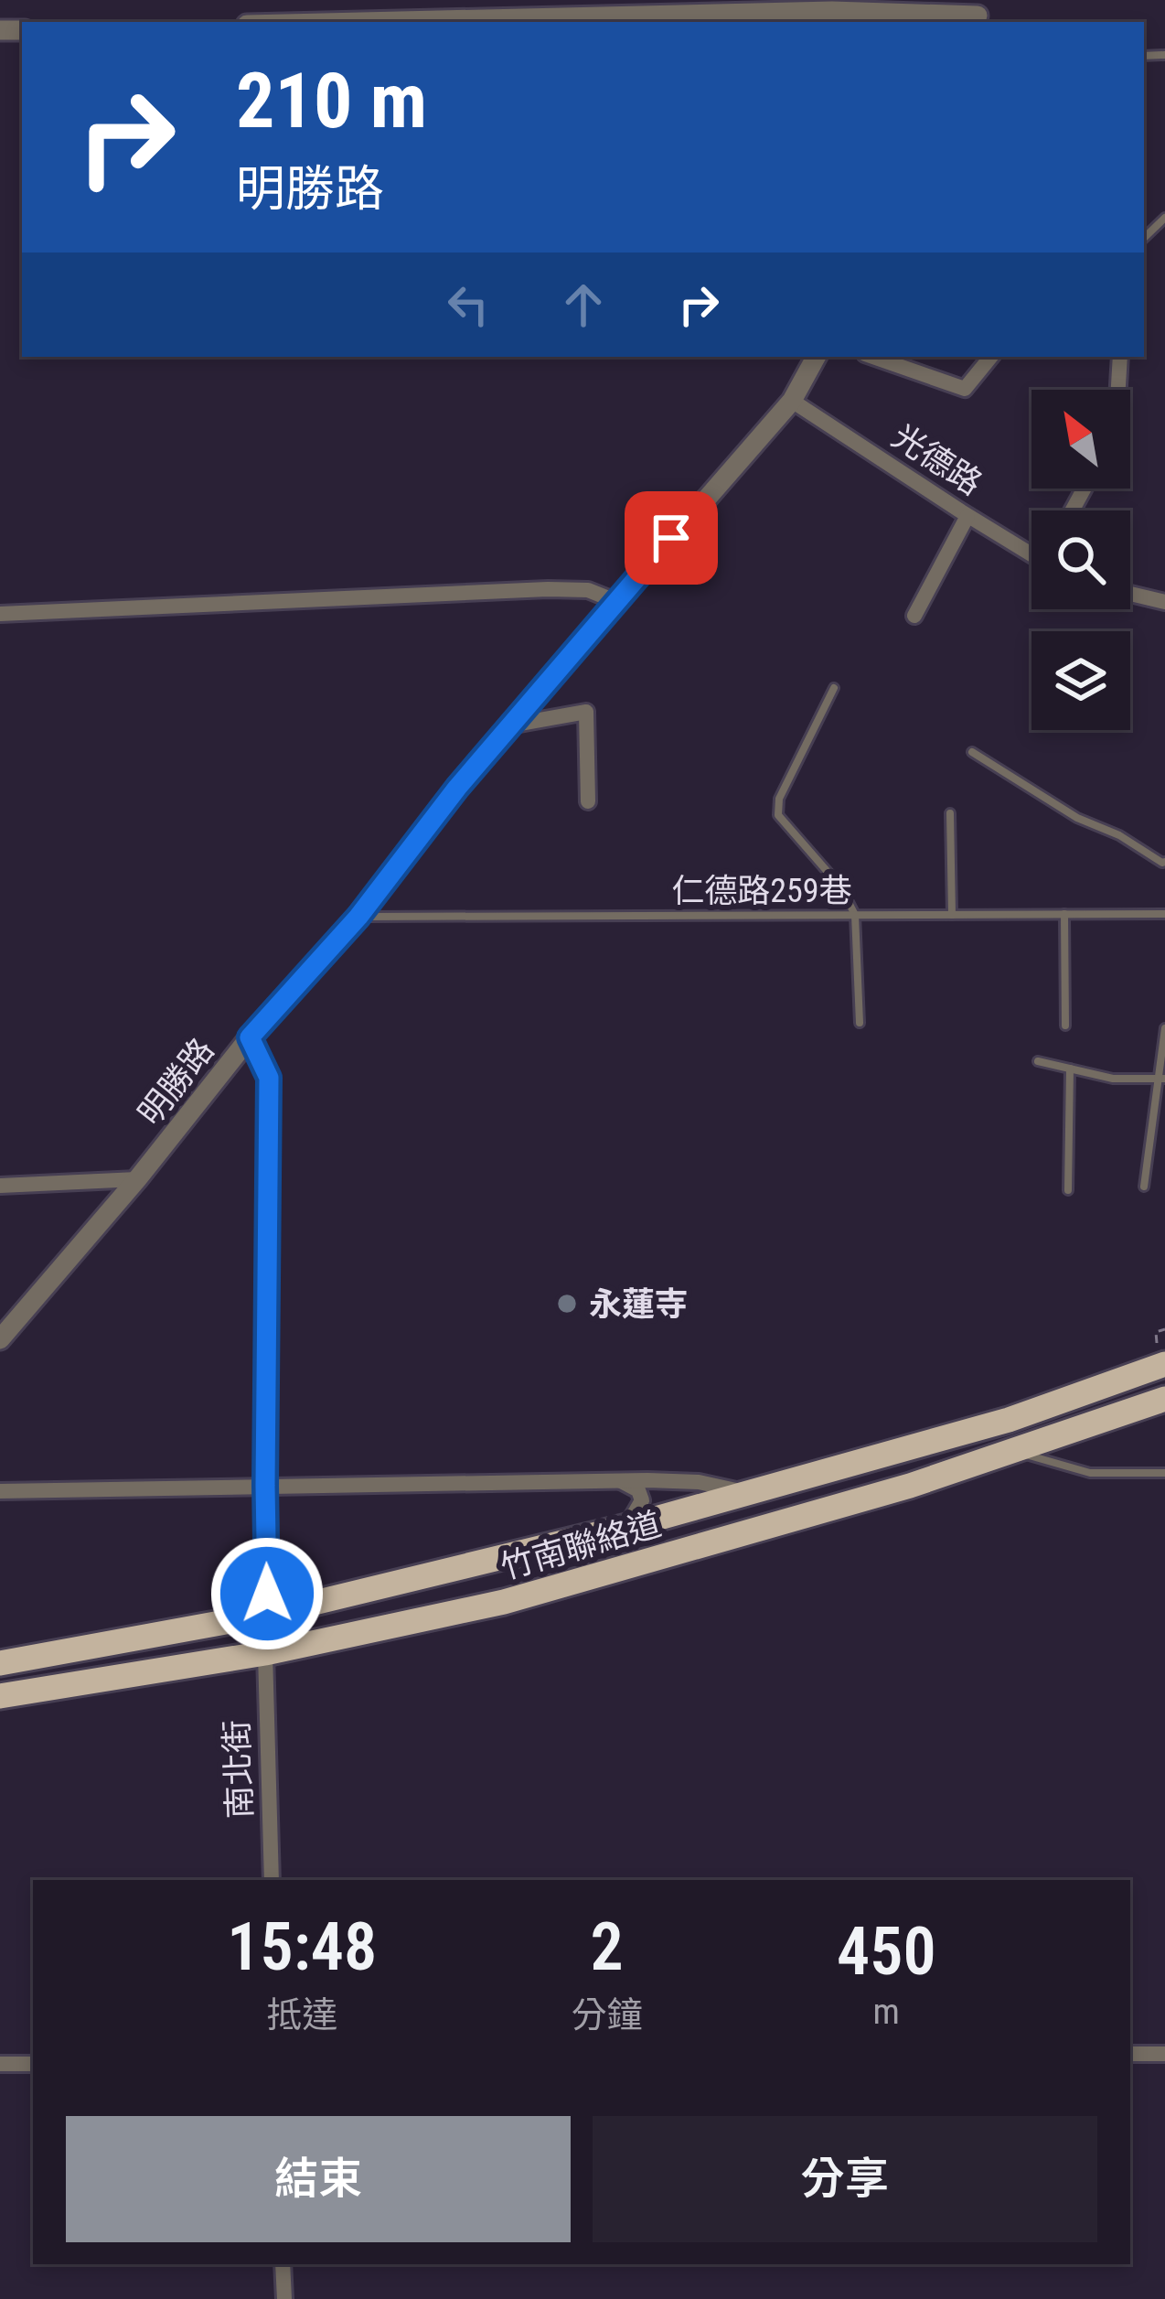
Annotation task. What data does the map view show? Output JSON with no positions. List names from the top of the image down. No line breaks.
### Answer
{"streets":{"main road":["竹南聯絡道"],"street":["光德路","明勝路","南北街"],"lane":["仁德路259巷"]},"crossings":[["光德路","明勝路"],["仁德路259巷","明勝路"],["竹南聯絡道","南北街"]],"places":["永蓮寺"],"north":"top left","page":{"turn":["210 m","明勝路"],"eta":["15:48","抵達","2","分鐘","450","m"],"buttons":["結束","分享"]}}
